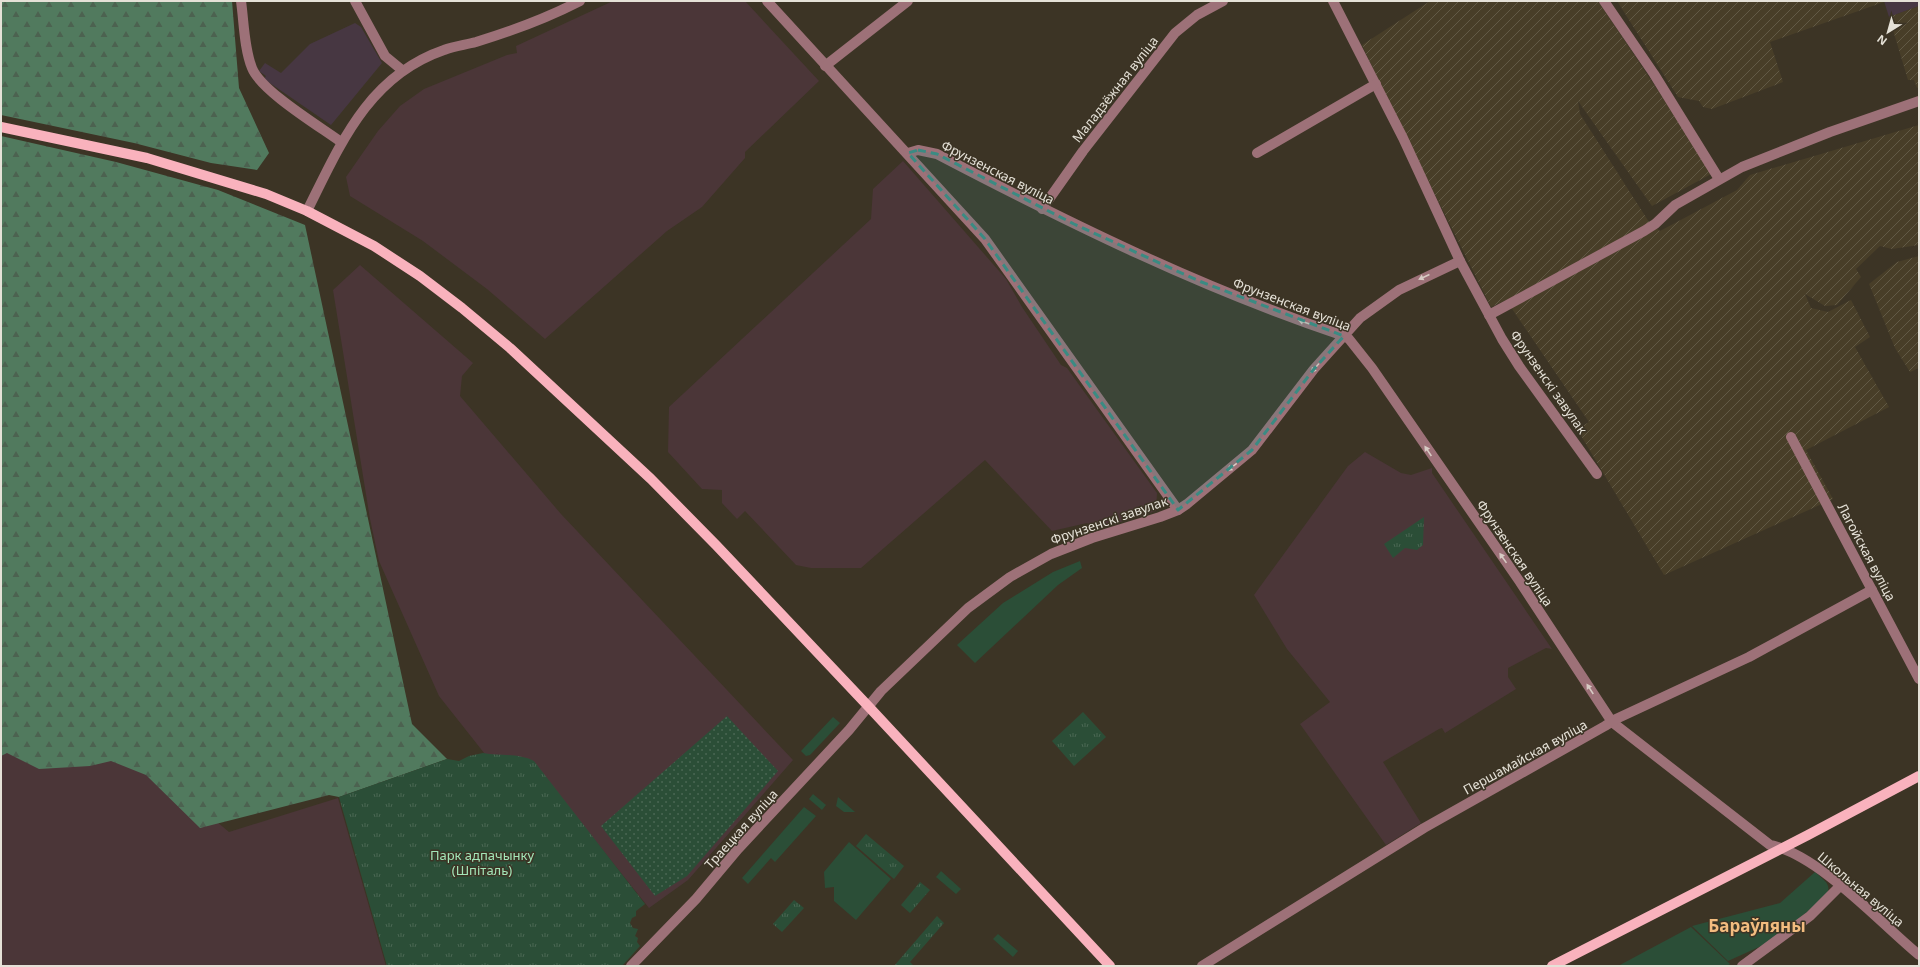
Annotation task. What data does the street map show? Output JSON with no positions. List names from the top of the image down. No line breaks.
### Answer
{"streets":{"street":["Маладзёжная вуліца","Фрунзенская вуліца","Фрунзенскі завулак","Лагойская вуліца","Першамайская вуліца","Траецкая вуліца","Школьная вуліца"]},"crossings":[["Маладзёжная вуліца","Фрунзенская вуліца"],["Фрунзенская вуліца","Фрунзенскі завулак"],["Фрунзенская вуліца","Першамайская вуліца"],["Фрунзенская вуліца","Школьная вуліца"],["Фрунзенскі завулак","Траецкая вуліца"],["Лагойская вуліца","Першамайская вуліца"]],"one_way":["Фрунзенская вуліца"],"districts":["Бараўляны"],"parks":["Парк адпачынку (Шпіталь)"],"north":"bottom left"}
